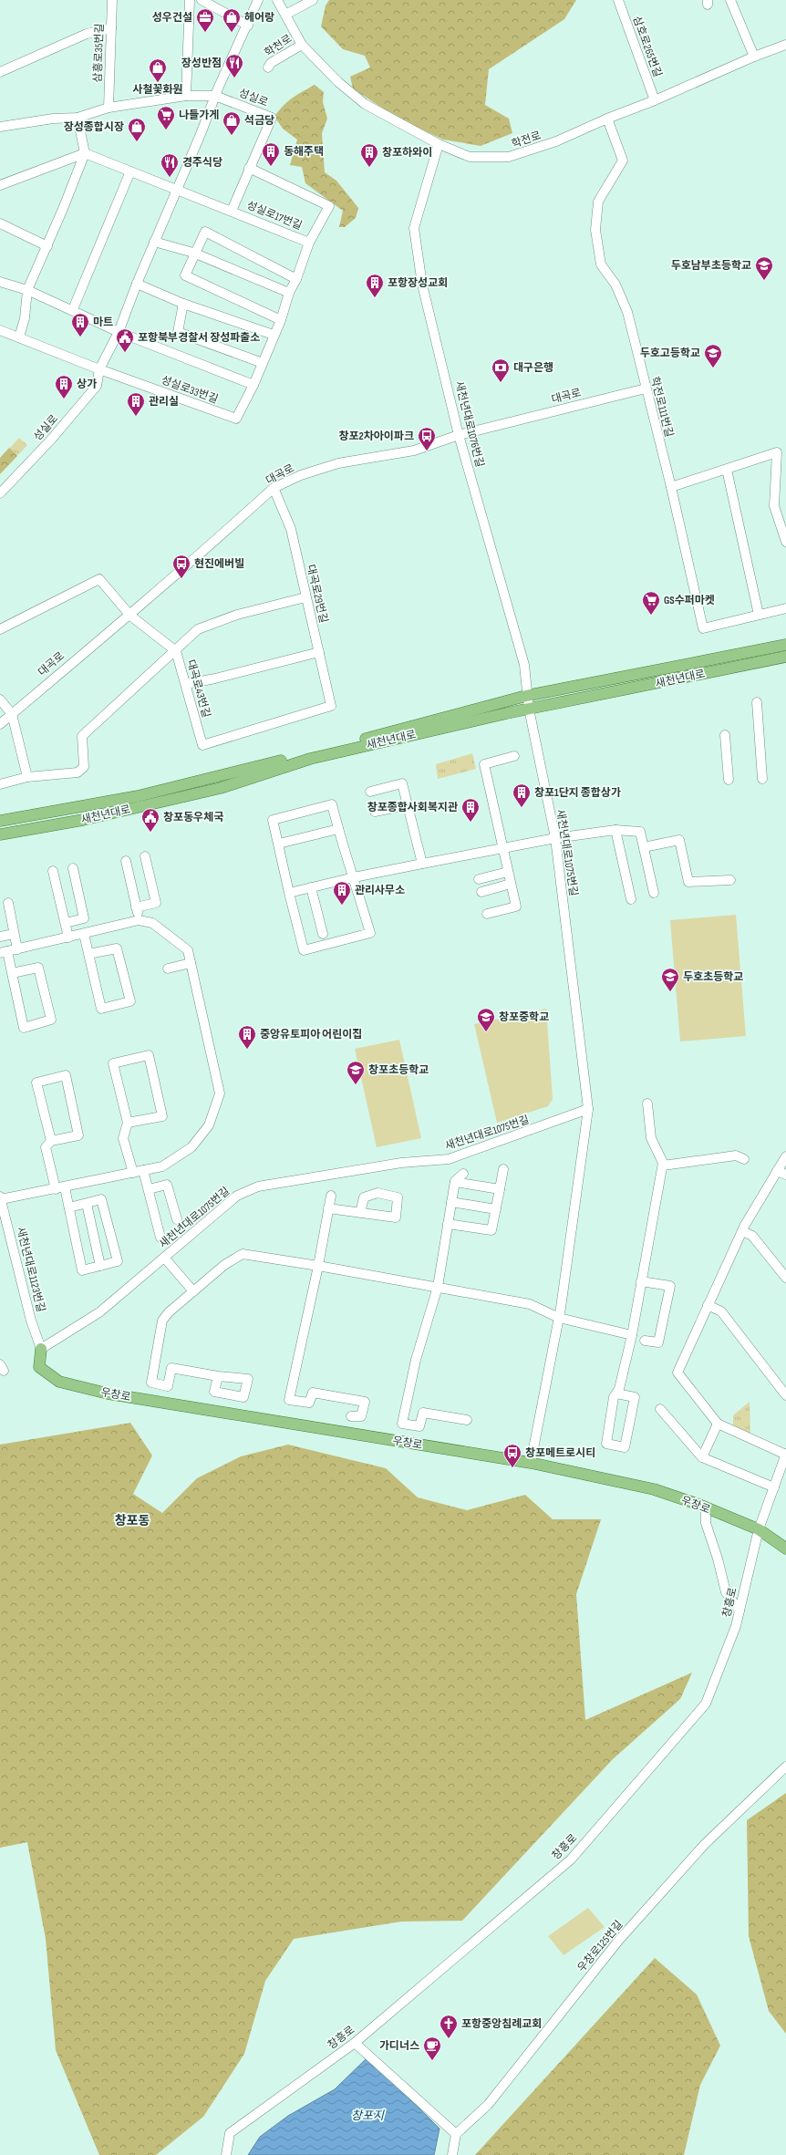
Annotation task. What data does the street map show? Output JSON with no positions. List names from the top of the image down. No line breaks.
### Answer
{"streets":{"main road":["새천년대로","우창로"],"street":["학천로","삼호로265번길","삼흥로35번길","성실로","학전로","성실로17번길","성실로33번길","대곡로","학전로111번길","새천년대로1076번길","대곡로29번길","대곡로43번길","새천년대로1075번길","새천년대로1123번길","창흥로","우창로125번길"]},"crossings":[["학천로","학전로"],["삼호로265번길","학전로"],["성실로","성실로17번길"],["성실로","성실로33번길"],["학전로","학전로111번길"],["학전로","새천년대로1076번길"],["대곡로","학전로111번길"],["대곡로","새천년대로1076번길"],["대곡로","대곡로29번길"],["대곡로","대곡로43번길"],["새천년대로1076번길","새천년대로"],["새천년대로1076번길","새천년대로1075번길"],["대곡로29번길","대곡로43번길"],["새천년대로","새천년대로1075번길"],["새천년대로1075번길","새천년대로1123번길"],["새천년대로1075번길","우창로"],["새천년대로1123번길","우창로"],["우창로","창흥로"]],"districts":["창포동"],"water":["창포지"],"places":{"office":["성우건설"],"shop":["헤어랑","사철꽃화원","석금당","장성종합시장"],"restaurant":["장성반점","경주식당"],"supermarket":["나들가게","GS수퍼마켓"],"building":["동해주택","창포하와이","포항장성교회","마트","상가","관리실","창포1단지 종합상가","창포종합사회복지관","관리사무소","중앙유토피아 어린이집"],"school or university":["두호남부초등학교","두호고등학교","두호초등학교","창포중학교","창포초등학교"],"public building":["포항북부경찰서 장성파출소","창포동우체국"],"bank":["대구은행"],"bus stop":["창포2차아이파크","현진에버빌","창포메트로시티"],"church":["포항중앙침례교회"],"cafe":["가디너스"]}}
